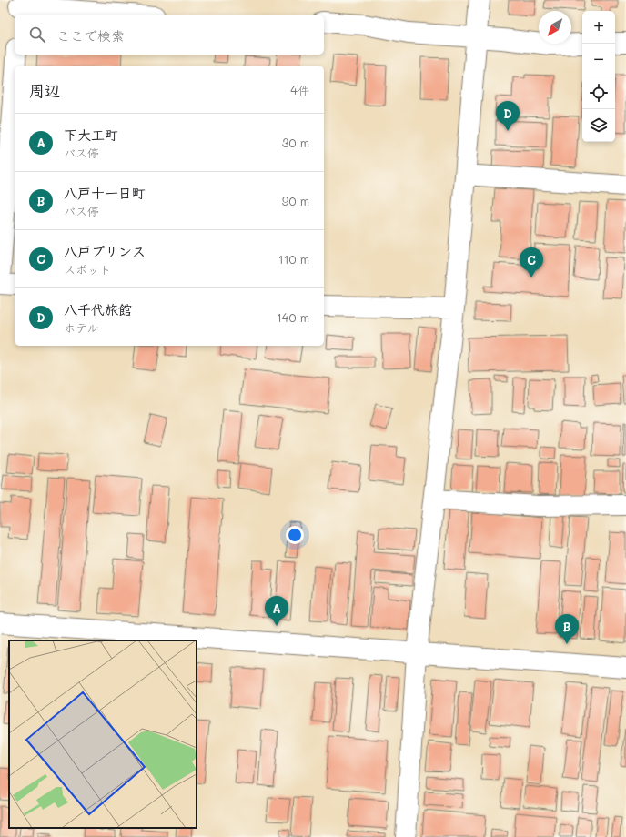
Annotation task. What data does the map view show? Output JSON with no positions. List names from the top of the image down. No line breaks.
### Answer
{"north":"bottom left","page":{"map_buttons":["+","−"],"search":"ここで検索","heading":["周辺","4件"],"pins":["D","C","A","B"],"list":[{"mark":"A","name":"下大工町","note":"バス停","value":"30 m"},{"mark":"B","name":"八戸十一日町","note":"バス停","value":"90 m"},{"mark":"C","name":"八戸プリンス","note":"スポット","value":"110 m"},{"mark":"D","name":"八千代旅館","note":"ホテル","value":"140 m"}]}}
